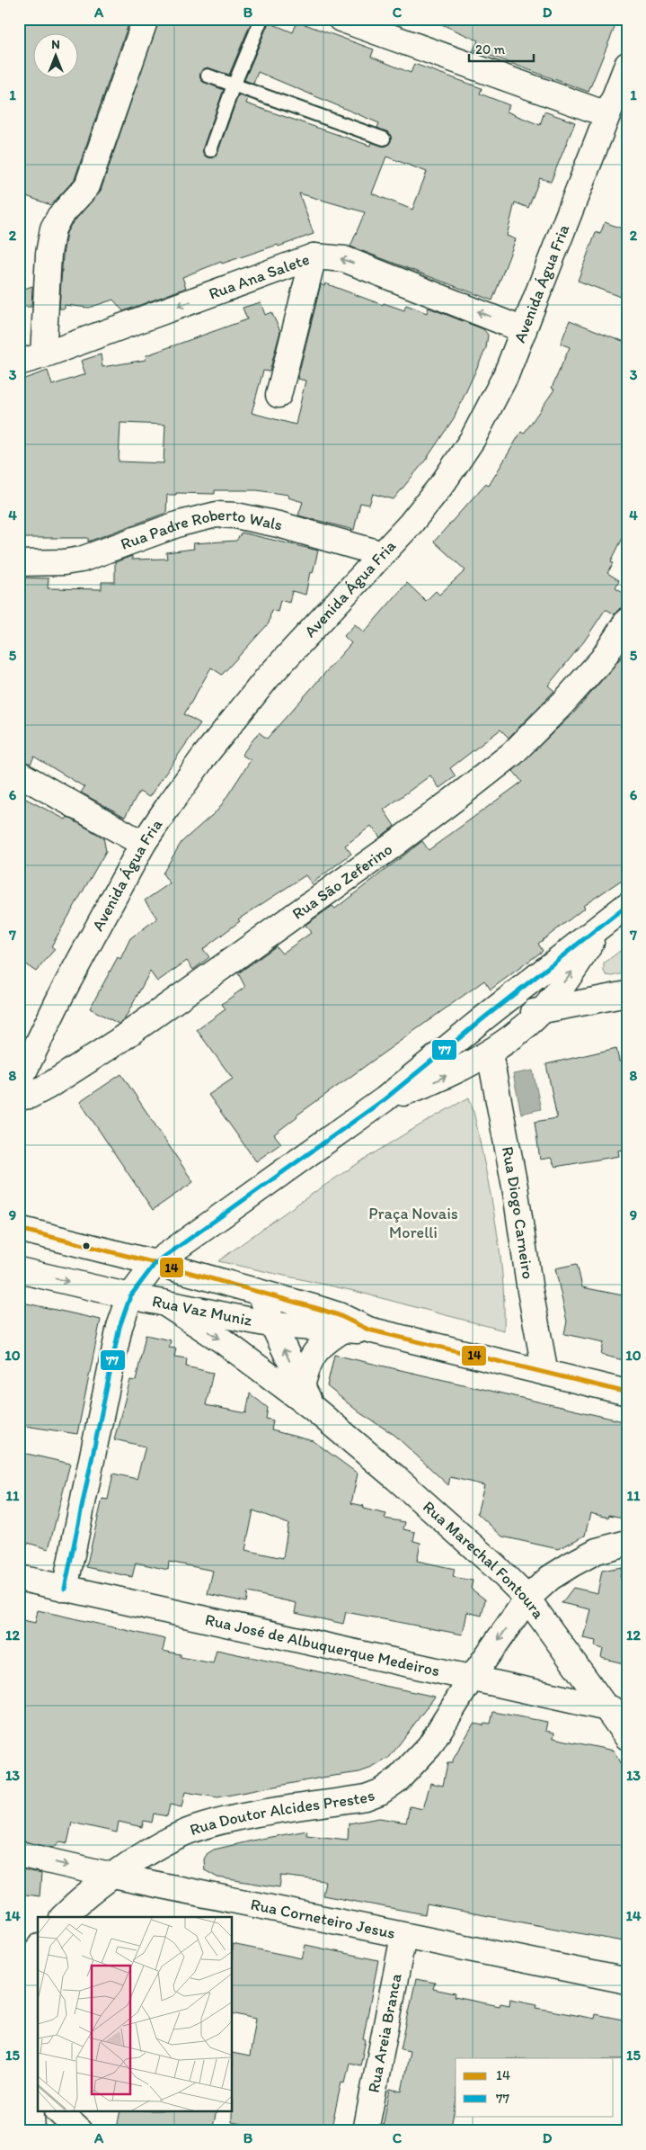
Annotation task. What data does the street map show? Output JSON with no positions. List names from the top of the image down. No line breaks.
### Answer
{"streets":{"street":["Rua Ana Salete","Avenida Água Fria","Rua Padre Roberto Wals","Rua São Zeferino","Rua Diogo Carneiro","Rua Vaz Muniz","Rua Marechal Fontoura","Rua José de Albuquerque Medeiros","Rua Doutor Alcides Prestes","Rua Corneteiro Jesus","Rua Areia Branca"]},"crossings":[["Rua Ana Salete","Avenida Água Fria"],["Avenida Água Fria","Rua Padre Roberto Wals"],["Rua Diogo Carneiro","Rua Vaz Muniz"],["Rua Vaz Muniz","Rua Marechal Fontoura"],["Rua Marechal Fontoura","Rua José de Albuquerque Medeiros"],["Rua Marechal Fontoura","Rua Doutor Alcides Prestes"],["Rua José de Albuquerque Medeiros","Rua Doutor Alcides Prestes"],["Rua Doutor Alcides Prestes","Rua Corneteiro Jesus"],["Rua Corneteiro Jesus","Rua Areia Branca"]],"one_way":["Rua Ana Salete"],"parks":["Praça Novais Morelli"],"lines":["transit line 77","transit line 14"],"legend":["14","77"],"scale_bar":"20 m","north":"top","grid":{"columns":["A","B","C","D"],"rows":["1","2","3","4","5","6","7","8","9","10","11","12","13","14","15"]}}
